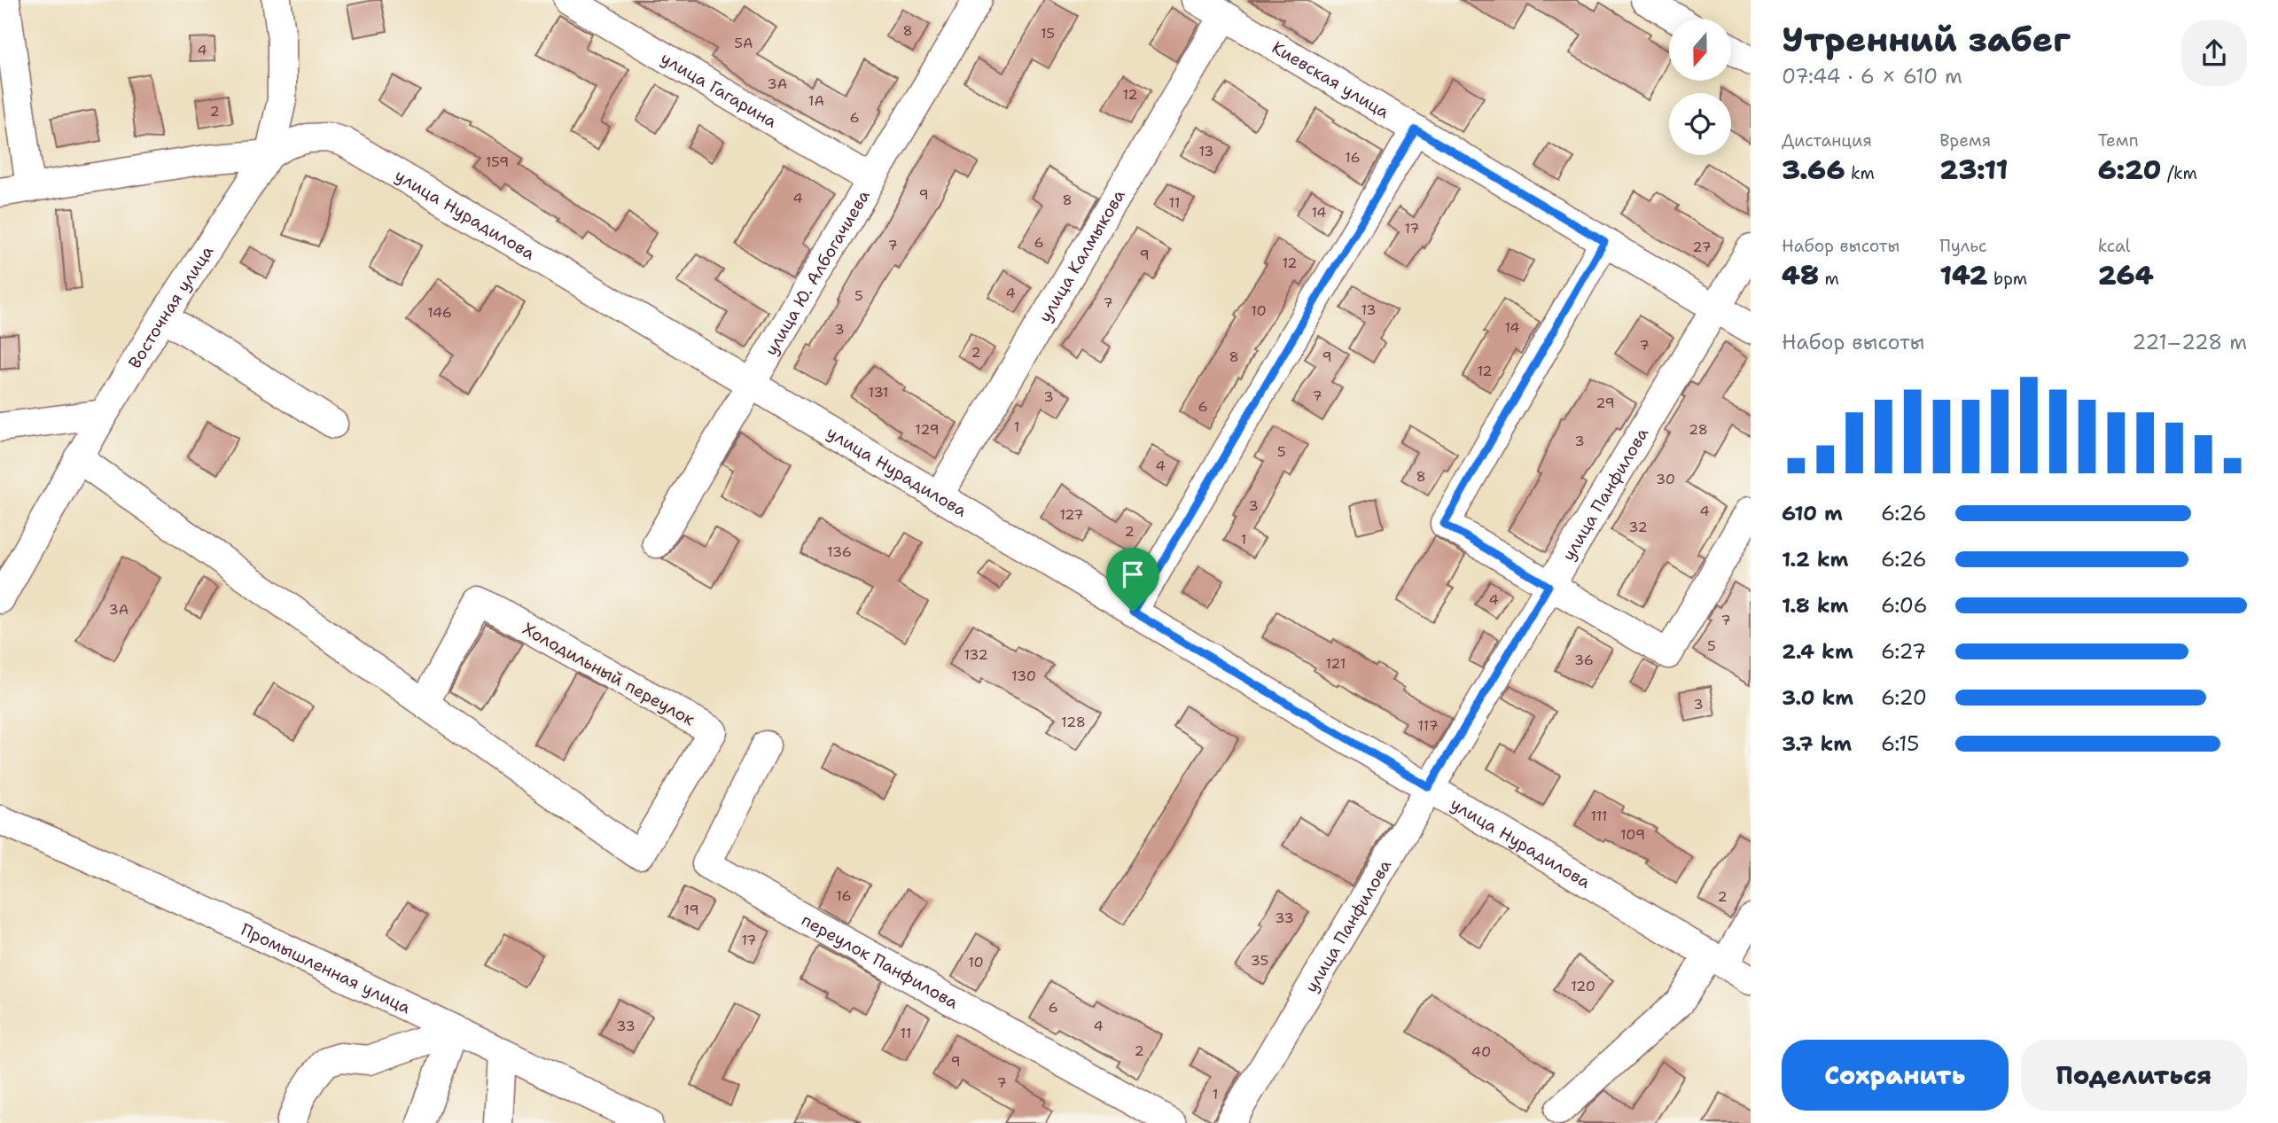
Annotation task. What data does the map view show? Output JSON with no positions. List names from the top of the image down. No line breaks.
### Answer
{"streets":{"street":["Киевская улица","улица Гагарина","улица Нурадилова","улица Калмыкова","улица Ю. Албогачиева","Восточная улица","улица Панфилова","Холодильный переулок","переулок Панфилова","Промышленная улица"]},"crossings":[["Киевская улица","улица Калмыкова"],["Киевская улица","улица Панфилова"],["улица Гагарина","улица Ю. Албогачиева"],["улица Нурадилова","улица Калмыкова"],["улица Нурадилова","улица Ю. Албогачиева"],["улица Нурадилова","Восточная улица"],["улица Нурадилова","улица Панфилова"],["Восточная улица","Холодильный переулок"]],"house_numbers":["8","15","5А","4","3А","12","1А","2","6","13","16","159","9","4","8","11","14","17","6","7","27","9","12","4","5","7","13","10","146","14","3","7","2","8","9","12","131","7","3","29","6","1","129","28","3","5","4","8","30","3","4","127","32","2","1","136","4","3А","7","5","132","36","121","130","3","128","117","111","109","16","2","19","33","17","35","10","120","6","33","4","11","2","40","9","7","1"],"north":"bottom","page":{"heading":["Утренний забег","07:44 · 6 × 610 m"],"stats":[["Дистанция","3.66 km"],["Время","23:11"],["Темп","6:20 /km"],["Набор высоты","48 m"],["Пульс","142 bpm"],["kcal","264"]],"chart":["Набор высоты","221–228 m"],"list":[{"name":"610 m","note":"6:26"},{"name":"1.2 km","note":"6:26"},{"name":"1.8 km","note":"6:06"},{"name":"2.4 km","note":"6:27"},{"name":"3.0 km","note":"6:20"},{"name":"3.7 km","note":"6:15"}],"buttons":["Сохранить","Поделиться"]}}
